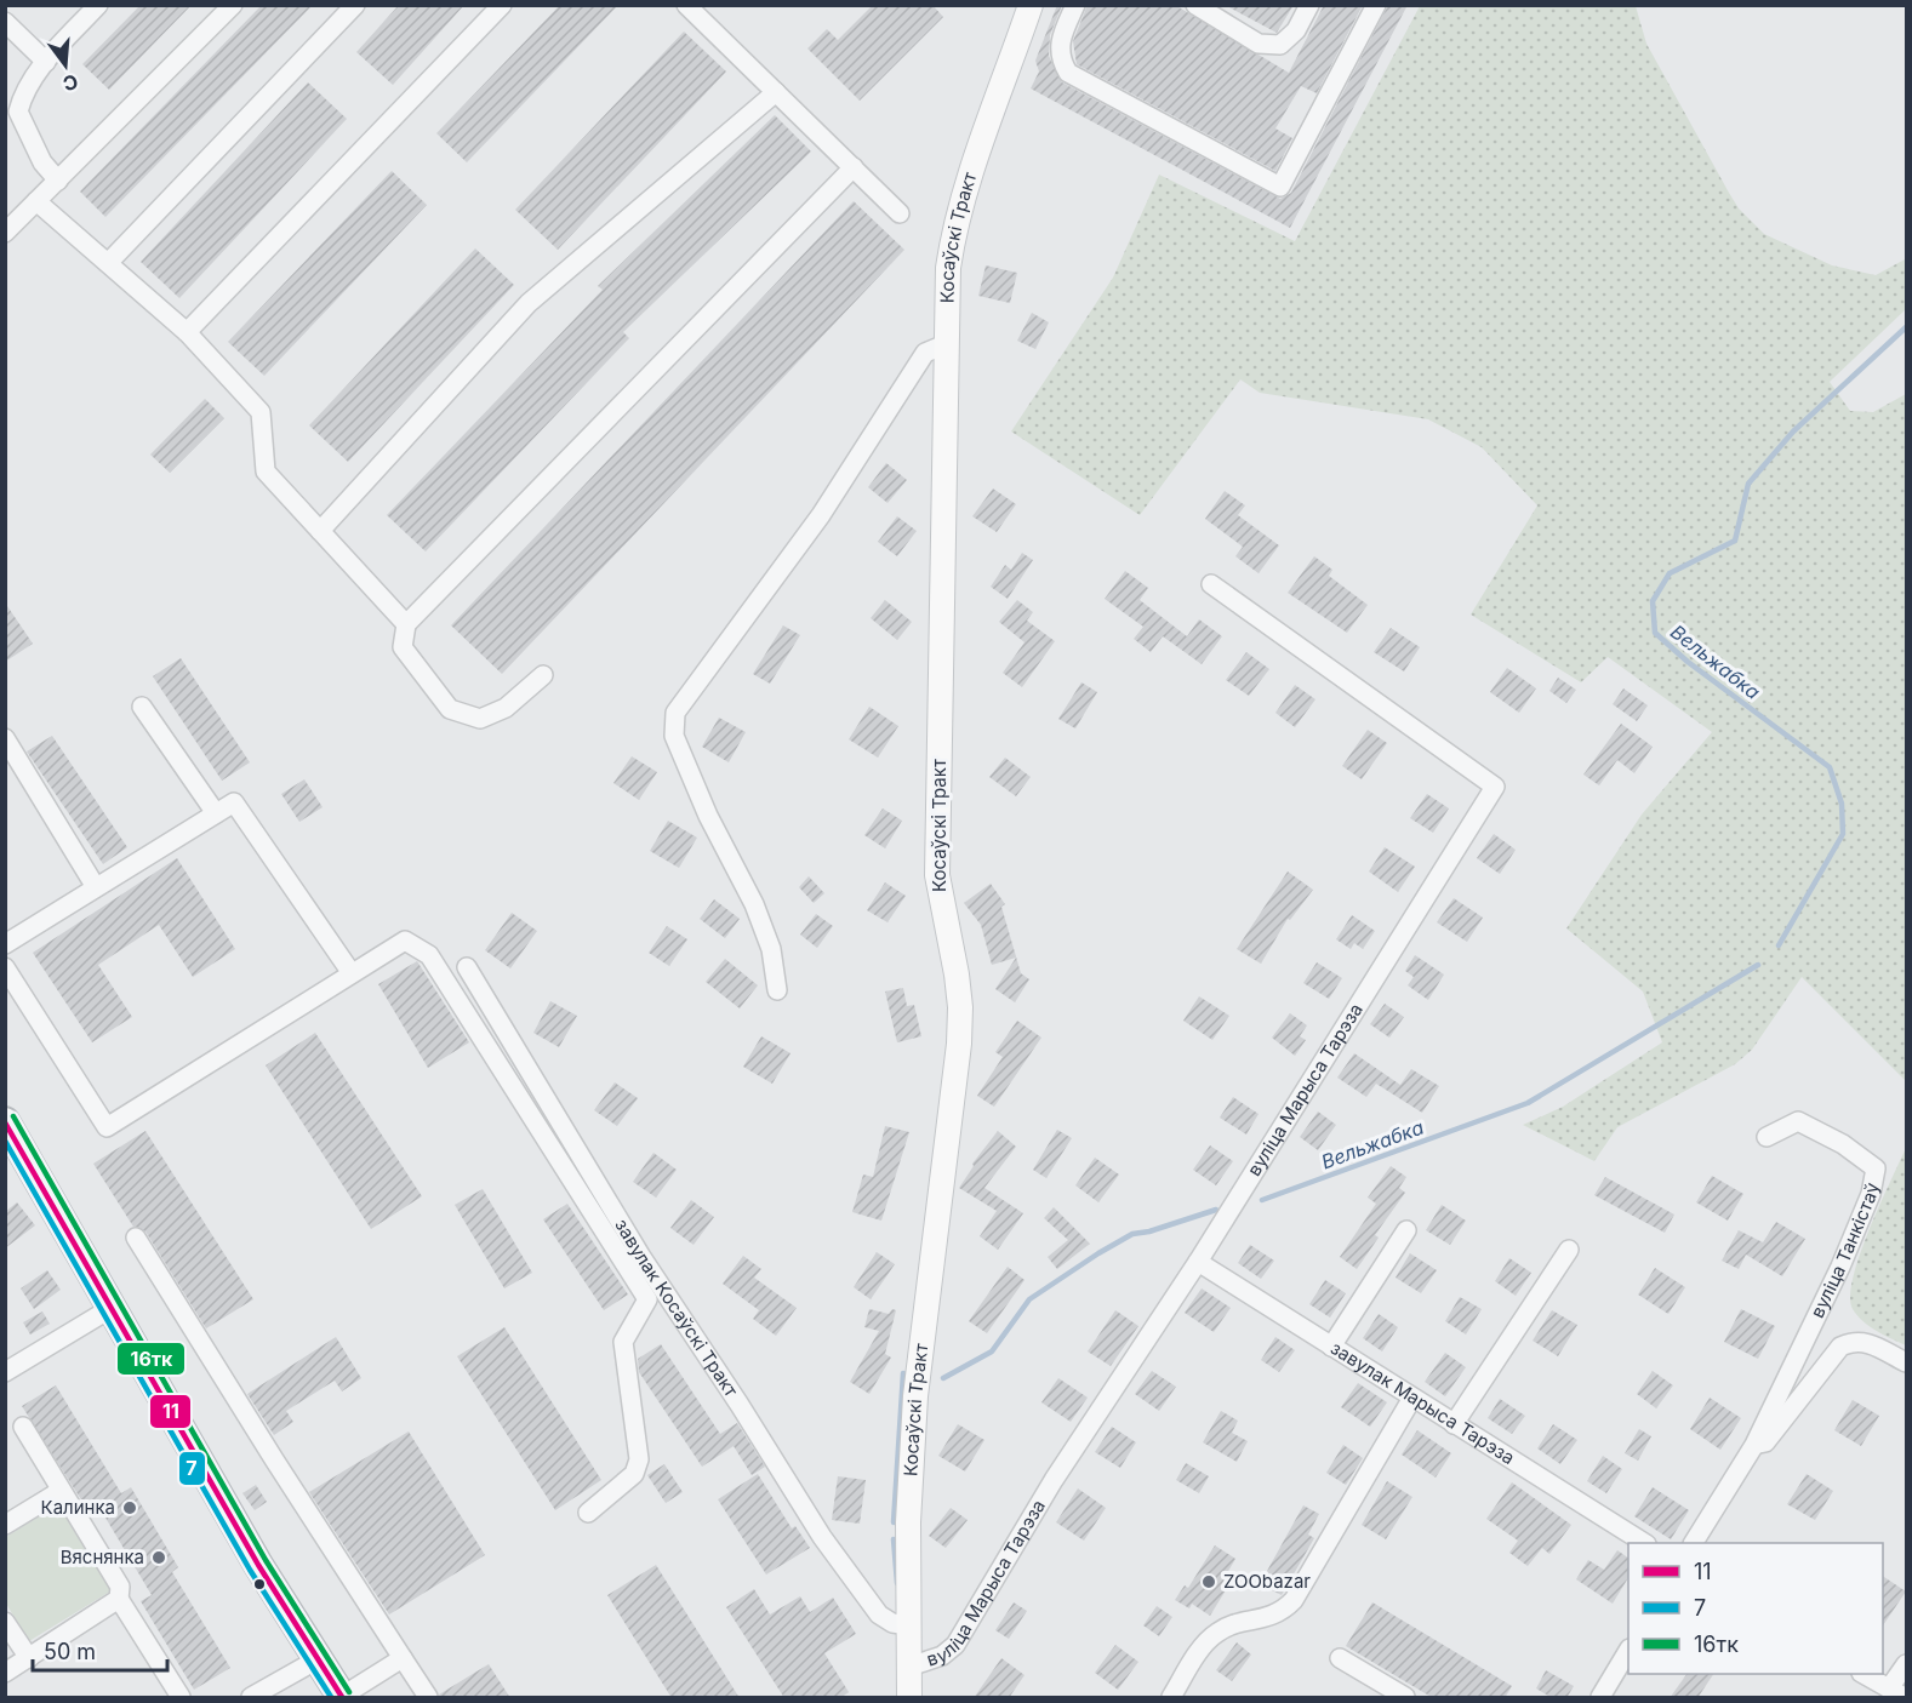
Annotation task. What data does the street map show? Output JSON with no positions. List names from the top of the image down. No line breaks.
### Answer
{"streets":{"main road":["Косаўскі Тракт"],"street":["вуліца Марыса Тарэза","вуліца Танкістаў","завулак Косаўскі Тракт","завулак Марыса Тарэза"]},"crossings":[["Косаўскі Тракт","вуліца Марыса Тарэза"],["Косаўскі Тракт","завулак Косаўскі Тракт"],["вуліца Марыса Тарэза","завулак Марыса Тарэза"]],"water":["Вельжабка"],"places":["Калинка","Вяснянка","ZOObazar"],"lines":["transit line 16тк","transit line 11","transit line 7"],"legend":["11","7","16тк"],"scale_bar":"50 m","north":"bottom"}
